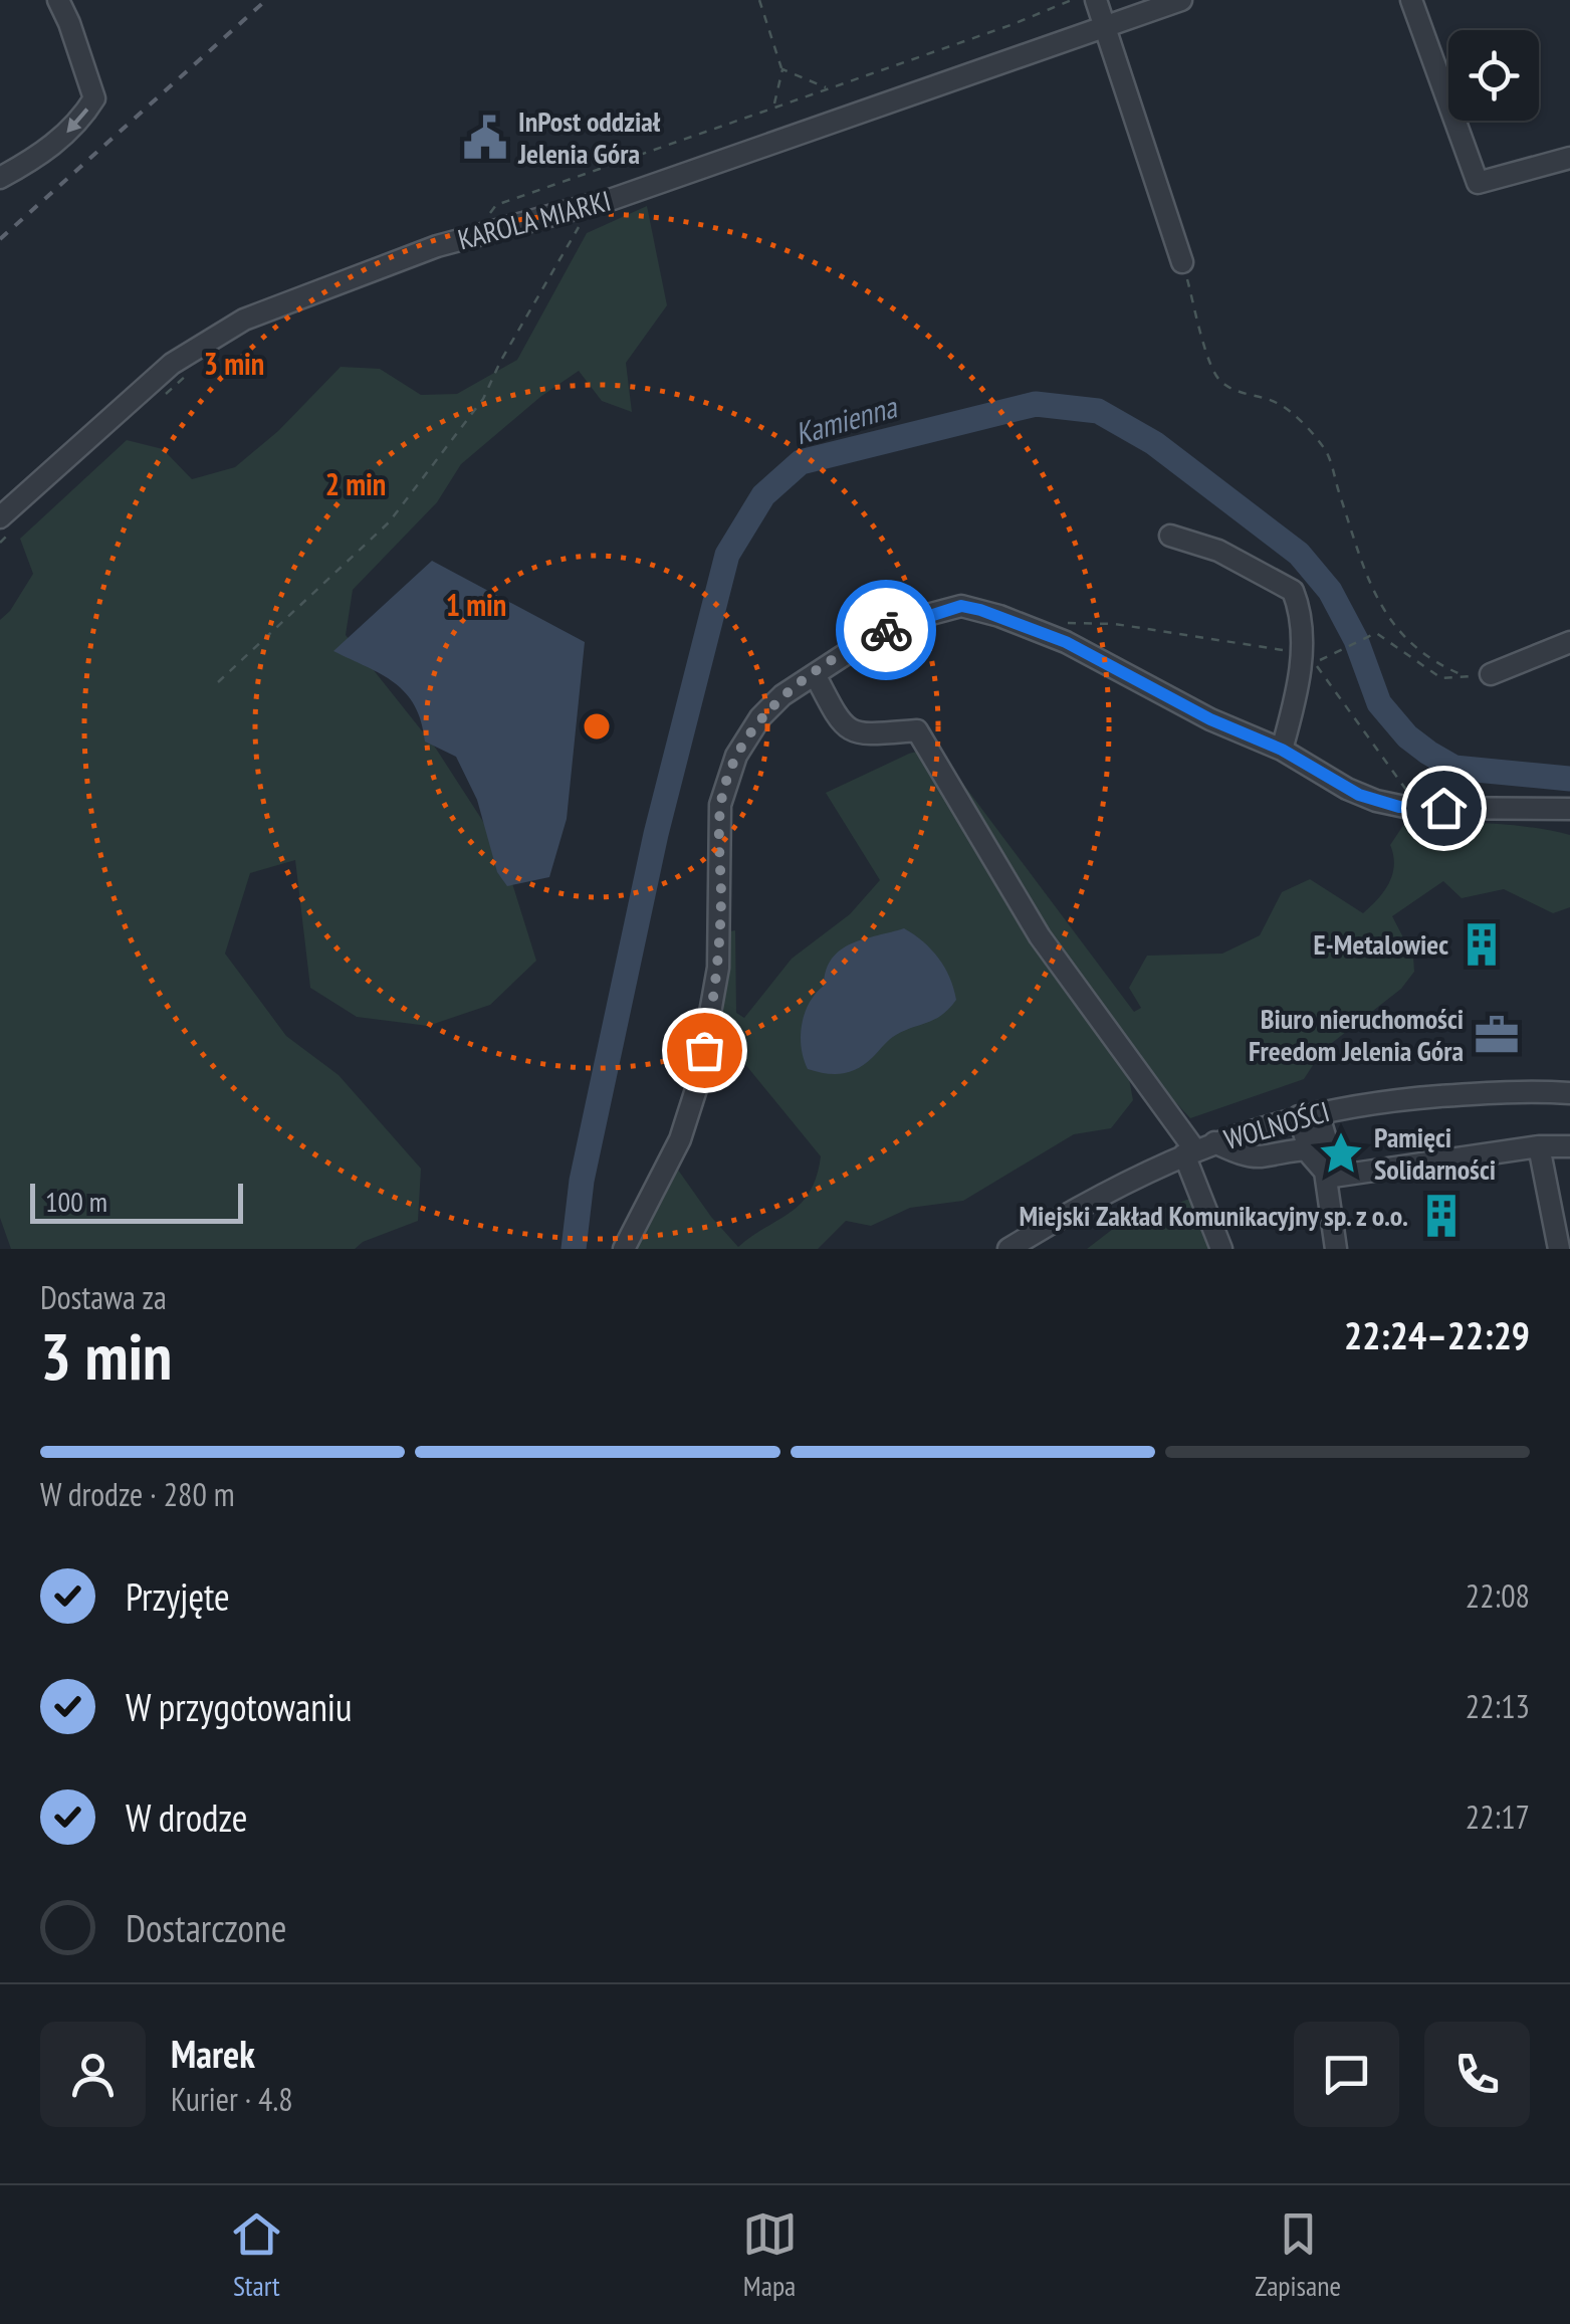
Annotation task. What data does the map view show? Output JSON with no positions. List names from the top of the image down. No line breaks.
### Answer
{"streets":{"street":["KAROLA MIARKI","WOLNOŚCI"]},"water":["Kamienna"],"places":{"public building":["InPost oddział Jelenia Góra"],"building":["E-Metalowiec","Miejski Zakład Komunikacyjny sp. z o.o."],"office":["Biuro nieruchomości Freedom Jelenia Góra"],"place":["Pamięci Solidarności"]},"scale_bar":"100 m","page":{"scale":"100 m","heading":["3 min","Dostawa za","22:24–22:29"],"panel":["Marek","Kurier · 4.8"],"bar":"W drodze · 280 m","list":[["Przyjęte","22:08"],["W przygotowaniu","22:13"],["W drodze","22:17"],"Dostarczone"],"tabs":["Start","Mapa","Zapisane"]},"rings":["3 min","2 min","1 min"]}
